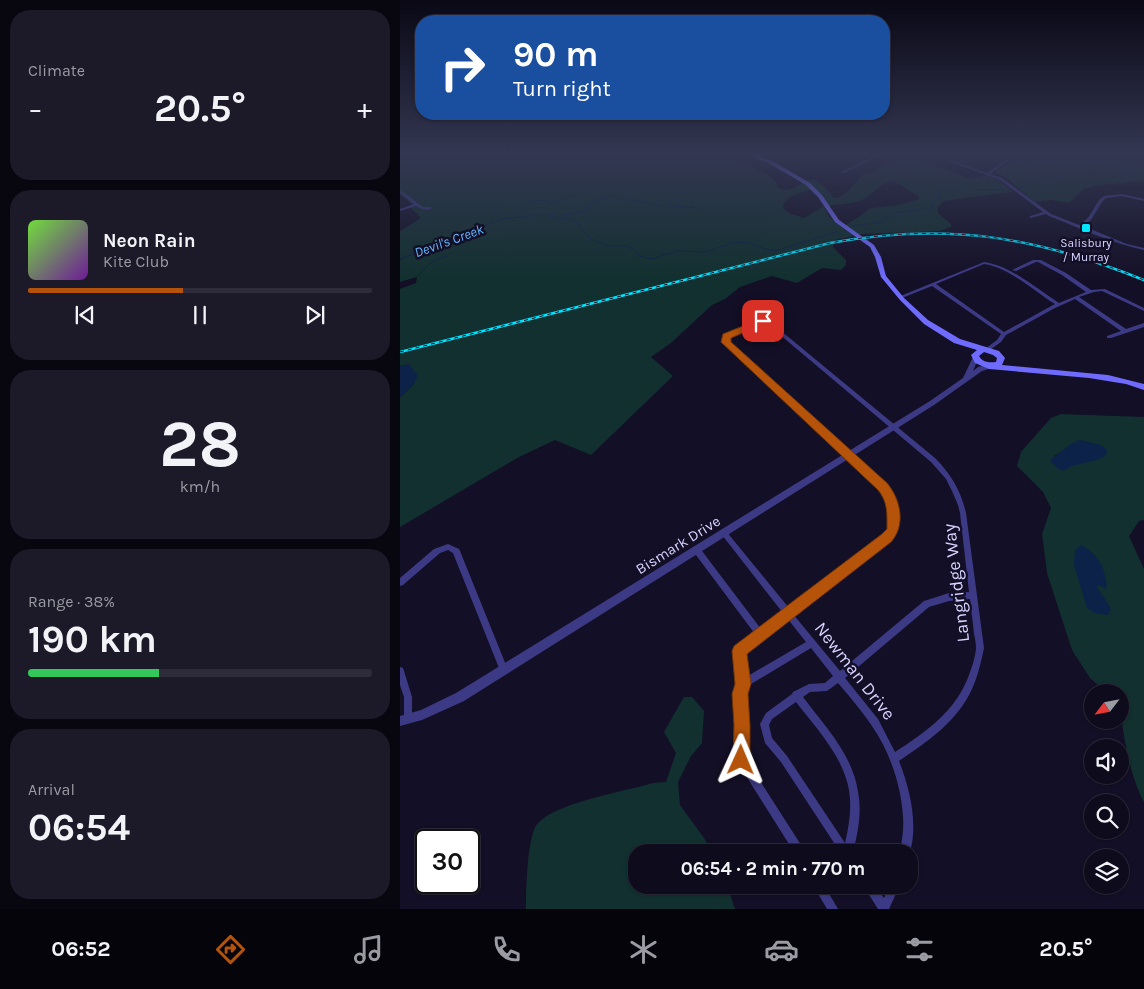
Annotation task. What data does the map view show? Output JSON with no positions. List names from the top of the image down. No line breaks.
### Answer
{"streets":{"street":["Bismark Drive","Langridge Way","Newman Drive"]},"crossings":[["Bismark Drive","Langridge Way"],["Bismark Drive","Newman Drive"],["Langridge Way","Newman Drive"]],"water":["Devil's Creek"],"places":{"transit":["Salisbury / Murray"]},"north":"bottom left","page":{"tile":["Climate",["28","km/h"],["Range · 38%","190 km"],["Arrival","06:54"]],"turn":["90 m","Turn right"],"heat":["−","20.5°","+"],"song":["Neon Rain","Kite Club"],"limit":"30","trip":"06:54 · 2 min · 770 m","tabs":["06:52","20.5°"]}}
